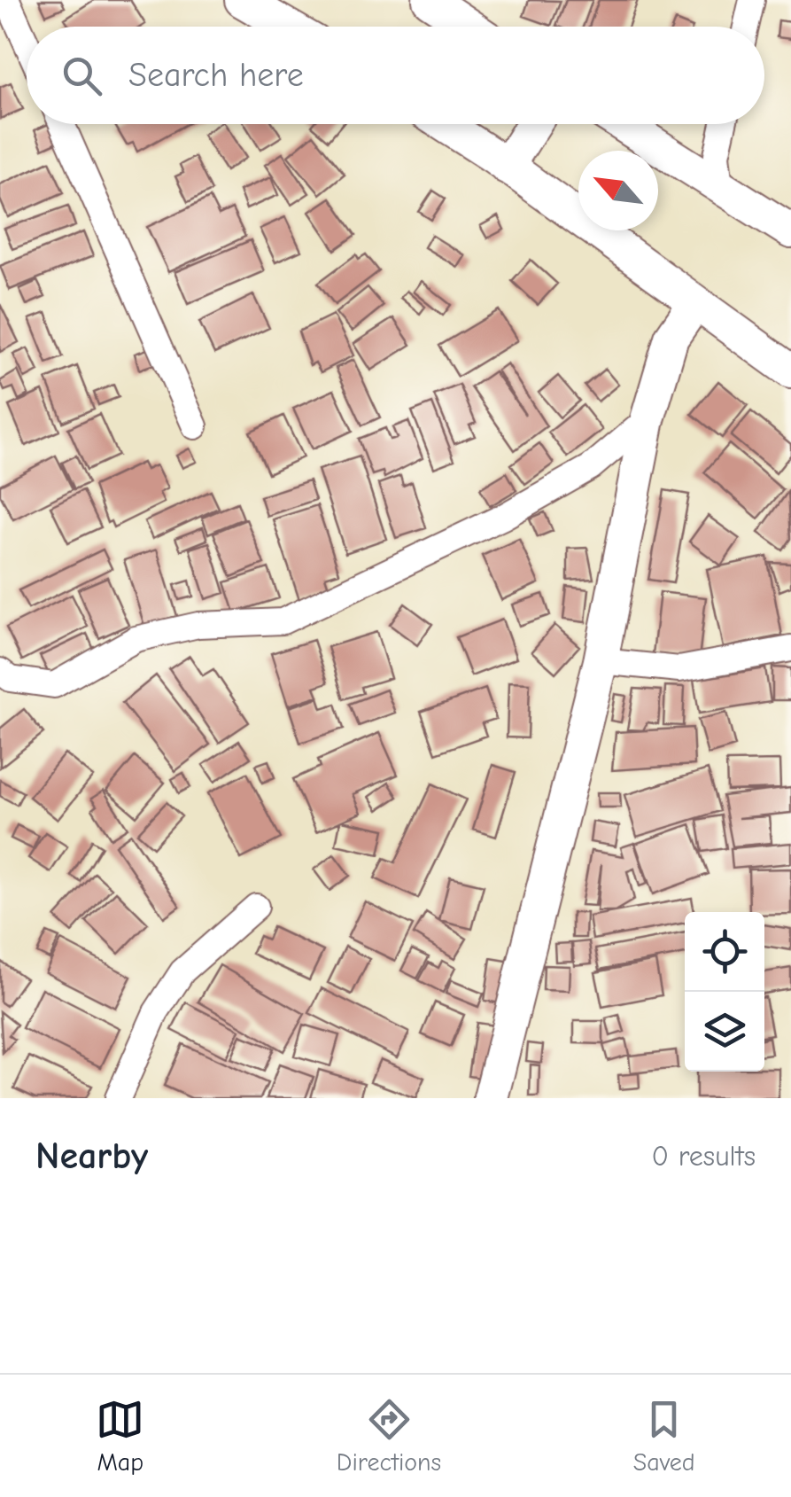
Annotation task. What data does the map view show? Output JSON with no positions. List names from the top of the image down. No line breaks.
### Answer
{"north":"top left","page":{"search":"Search here","heading":["Nearby","0 results"],"nav":["Map","Directions","Saved"]}}
